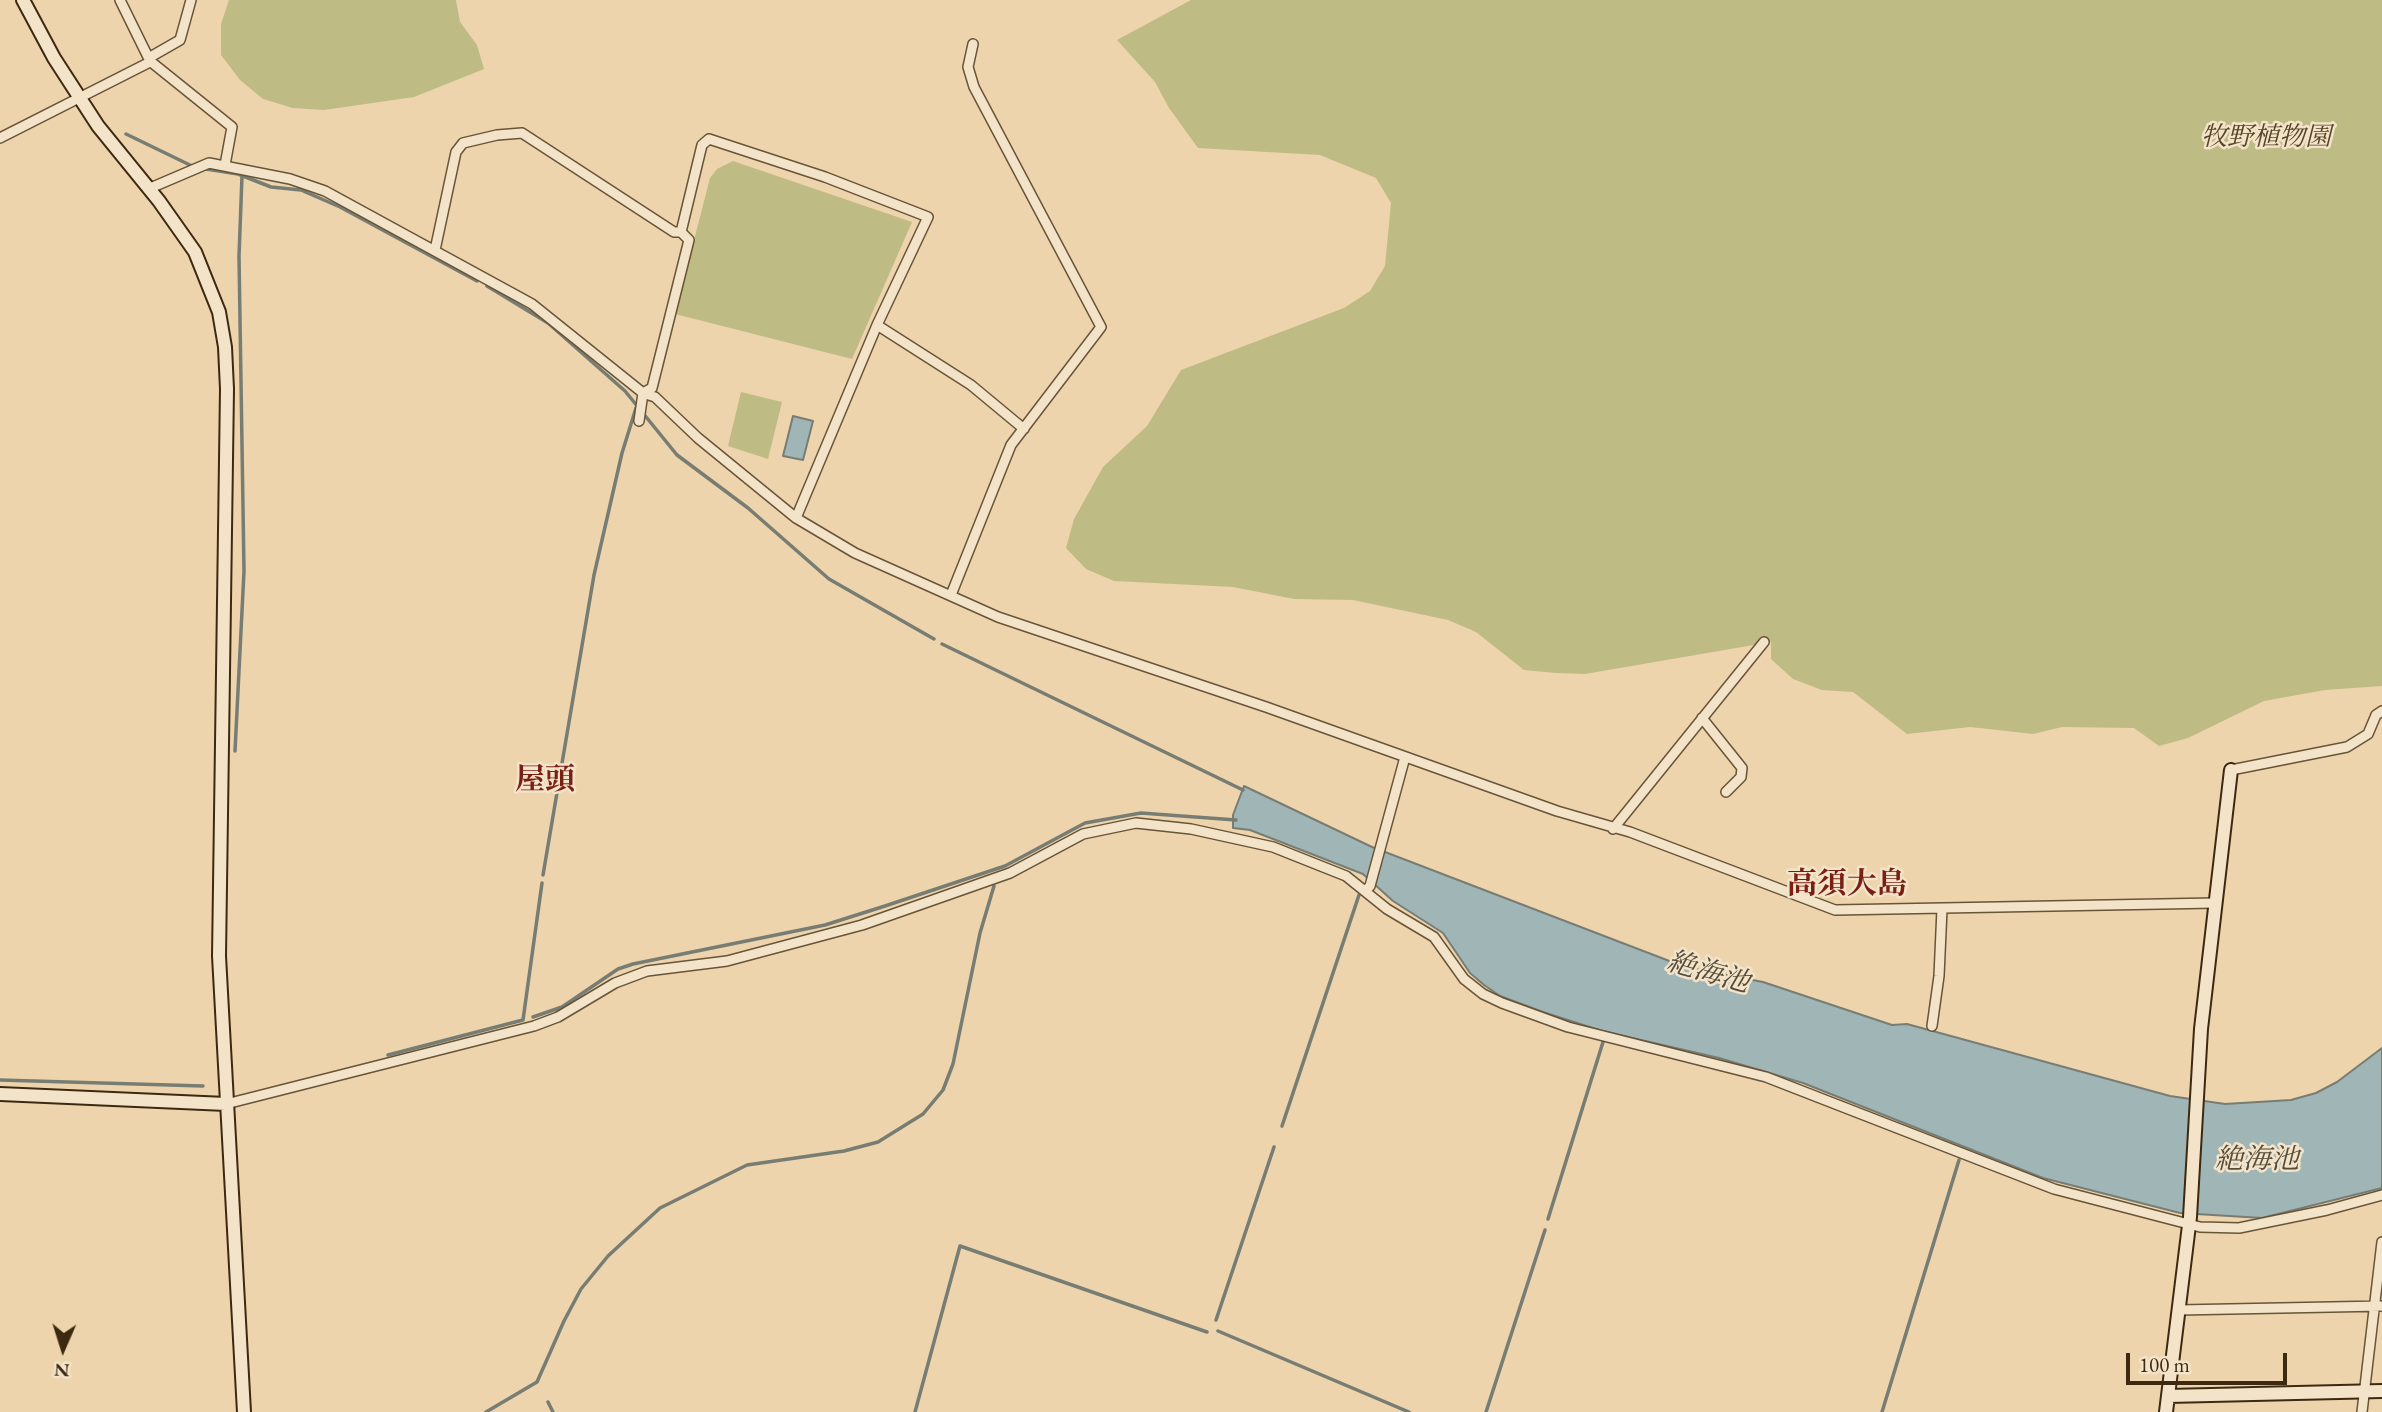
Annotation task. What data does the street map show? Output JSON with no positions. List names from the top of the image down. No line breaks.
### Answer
{"districts":["屋頭","高須大島"],"water":["絶海池"],"parks":["牧野植物園"],"scale_bar":"100 m","north":"bottom"}
